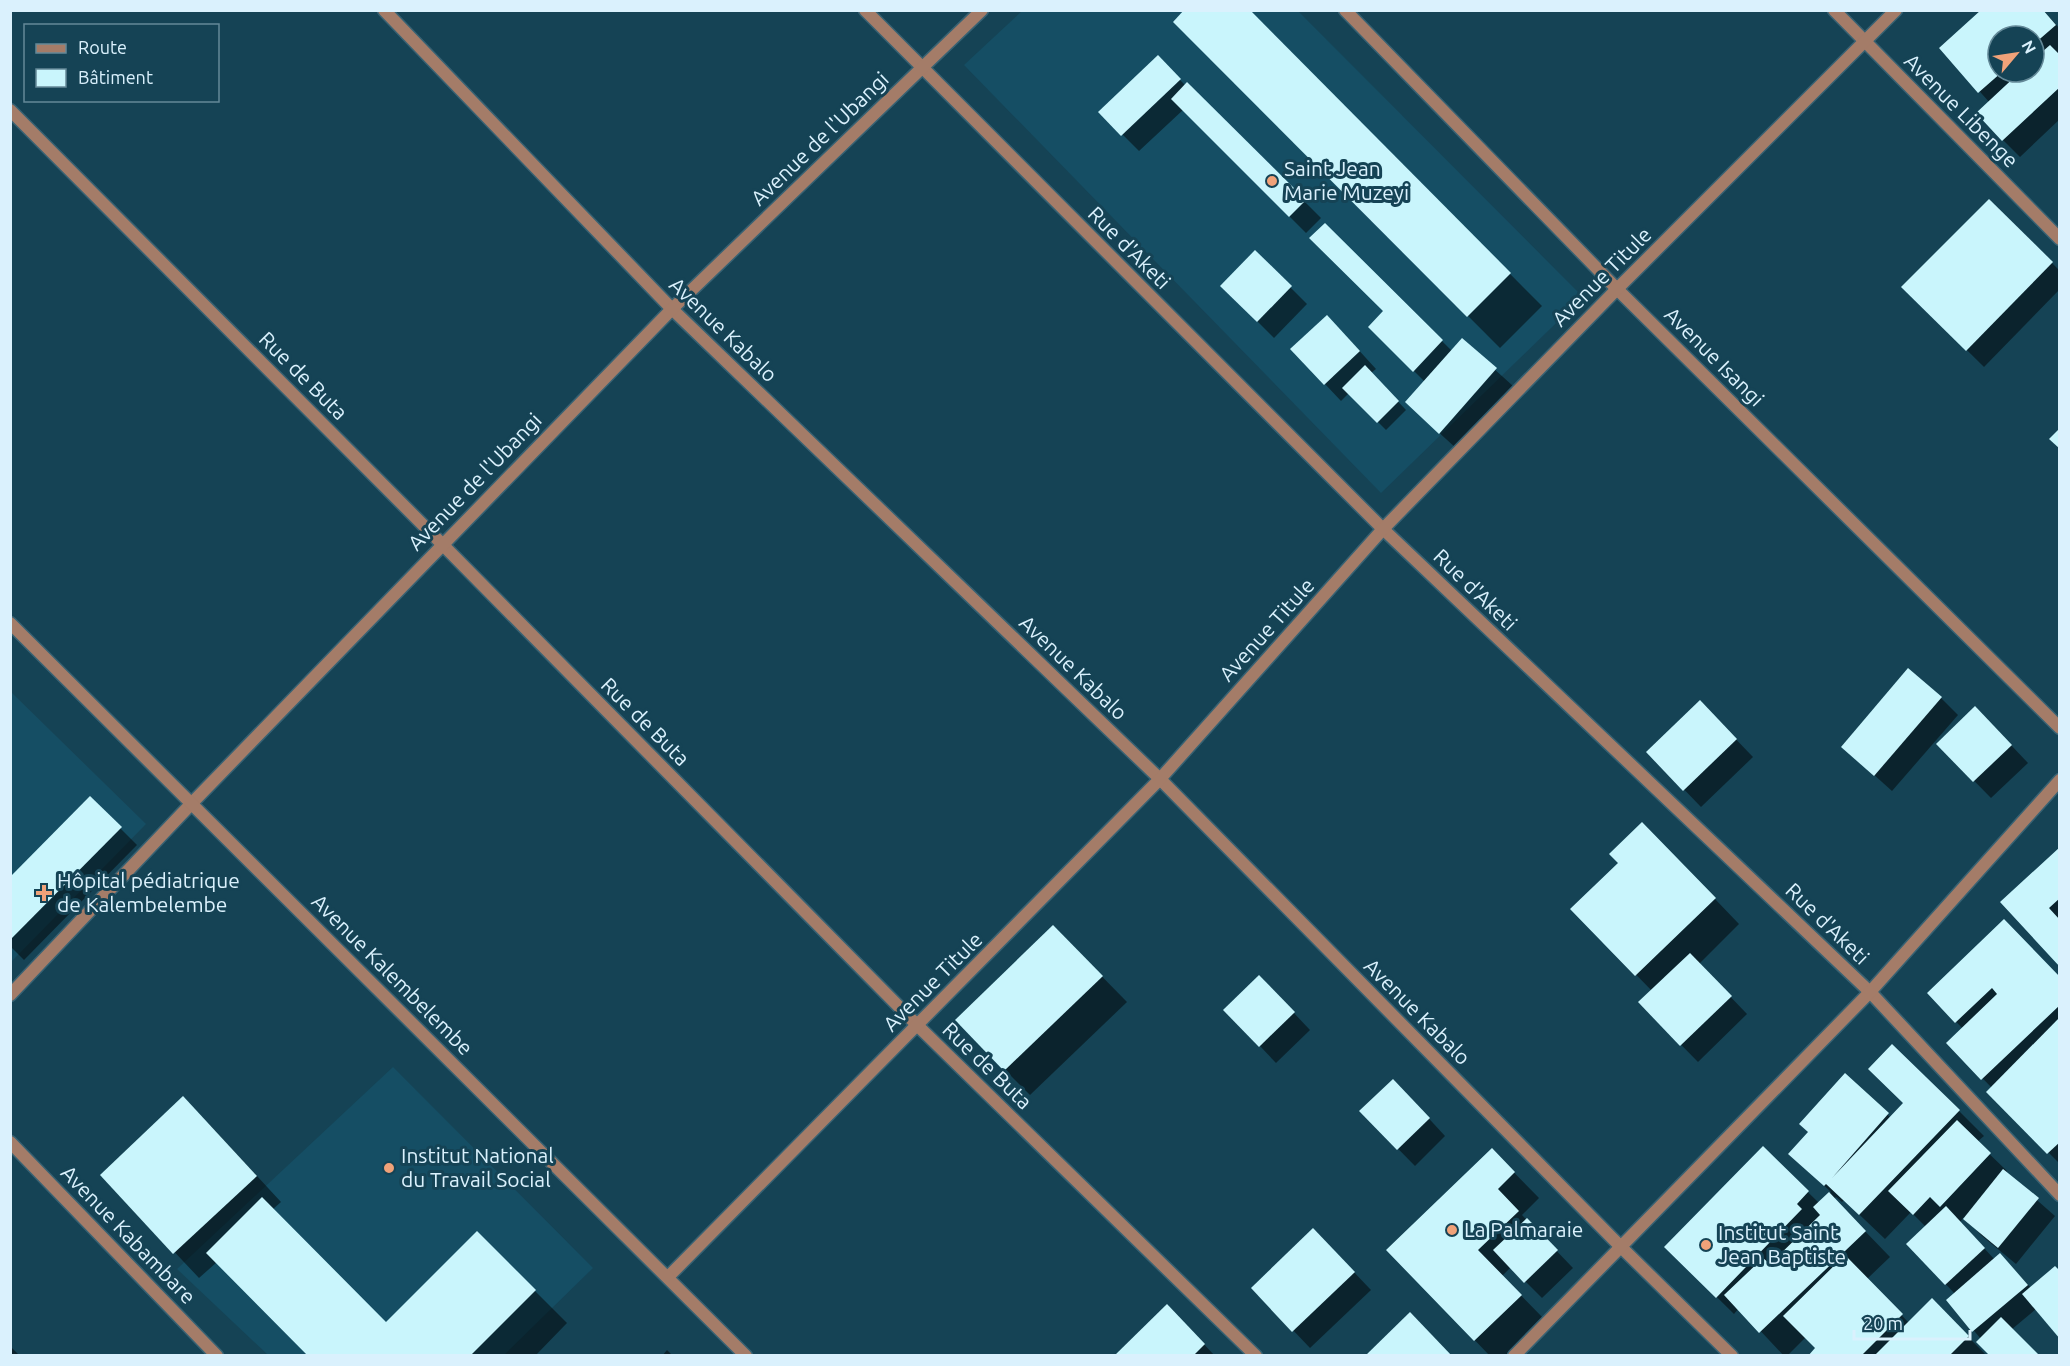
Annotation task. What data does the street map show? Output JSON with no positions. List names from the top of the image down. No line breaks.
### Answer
{"streets":{"street":["Avenue Libenge","Avenue de l'Ubangi","Rue d'Aketi","Avenue Titule","Avenue Kabalo","Avenue Isangi","Rue de Buta","Avenue Kalembelembe","Avenue Kabambare"]},"crossings":[["Avenue Libenge","Avenue Titule"],["Avenue de l'Ubangi","Rue d'Aketi"],["Avenue de l'Ubangi","Avenue Kabalo"],["Avenue de l'Ubangi","Rue de Buta"],["Avenue de l'Ubangi","Avenue Kalembelembe"],["Rue d'Aketi","Avenue Titule"],["Avenue Titule","Avenue Kabalo"],["Avenue Titule","Avenue Isangi"],["Avenue Titule","Rue de Buta"],["Avenue Titule","Avenue Kalembelembe"]],"places":{"other":["Saint Jean Marie Muzeyi","Institut National du Travail Social","La Palmaraie","Institut Saint Jean Baptiste"],"health":["Hôpital pédiatrique de Kalembelembe"]},"legend":["Route","Bâtiment"],"scale_bar":"20 m","north":"top right"}
